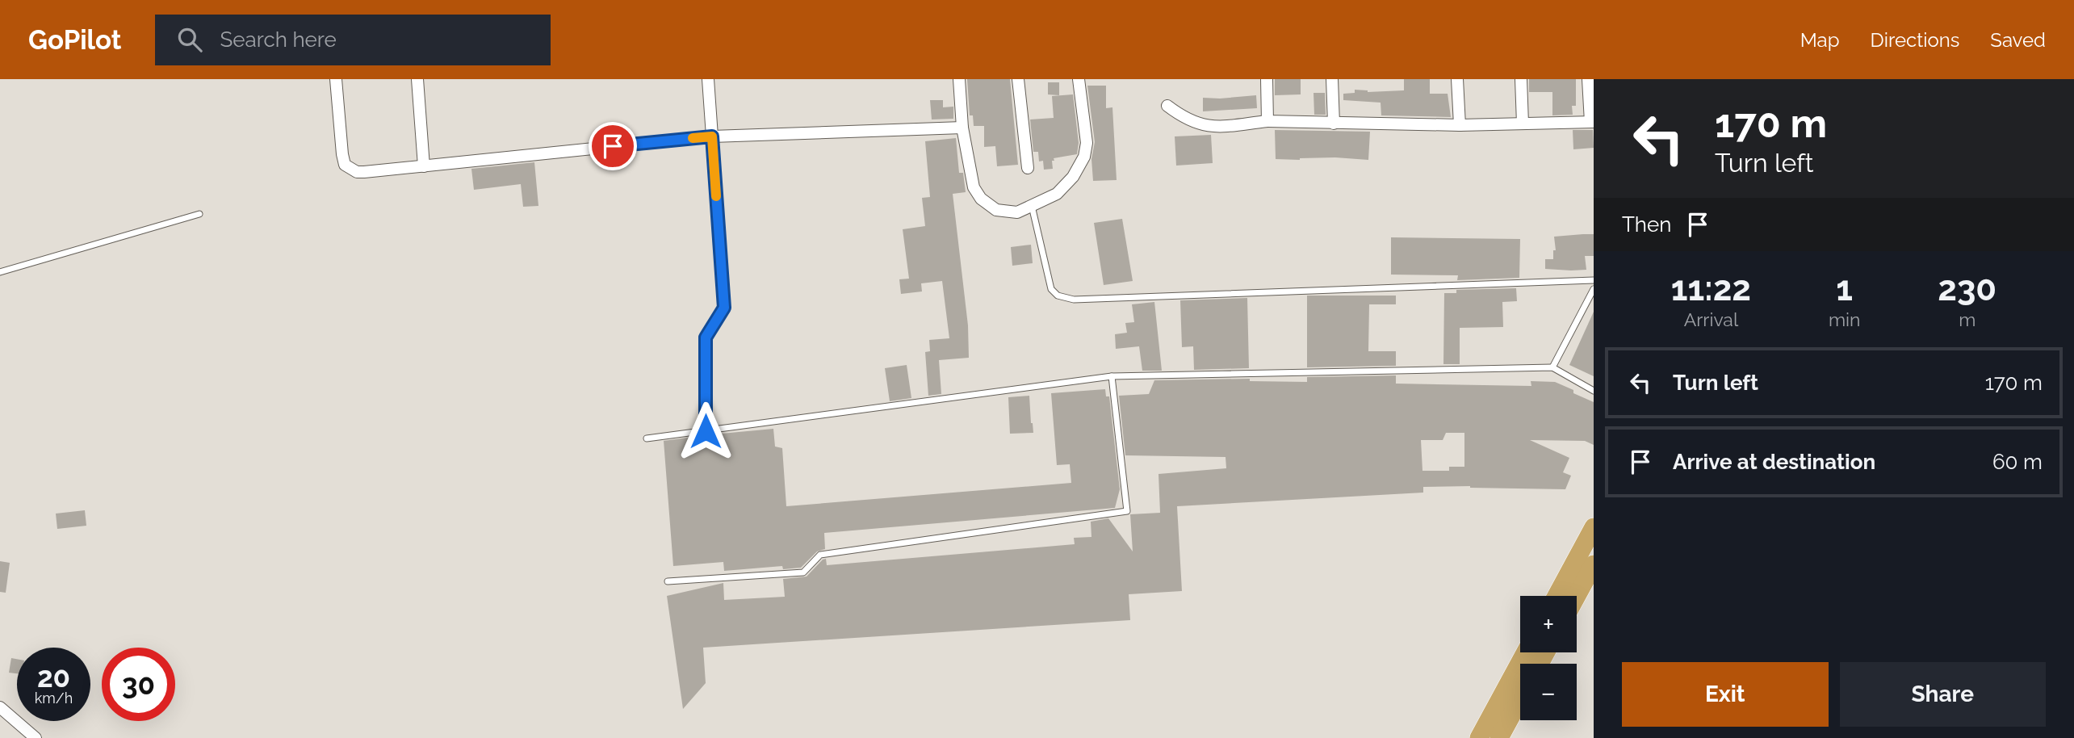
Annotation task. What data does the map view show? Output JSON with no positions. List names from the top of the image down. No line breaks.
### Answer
{"page":{"header":"GoPilot","search":"Search here","nav":["Map","Directions","Saved"],"turn":["170 m","Turn left"],"then":"Then","eta":["11:22","Arrival","1","min","230","m"],"list":[{"name":"Turn left","value":"170 m"},{"name":"Arrive at destination","value":"60 m"}],"map_buttons":["+","−"],"speed":"20 km/h","limit":"30","buttons":["Exit","Share"]}}
